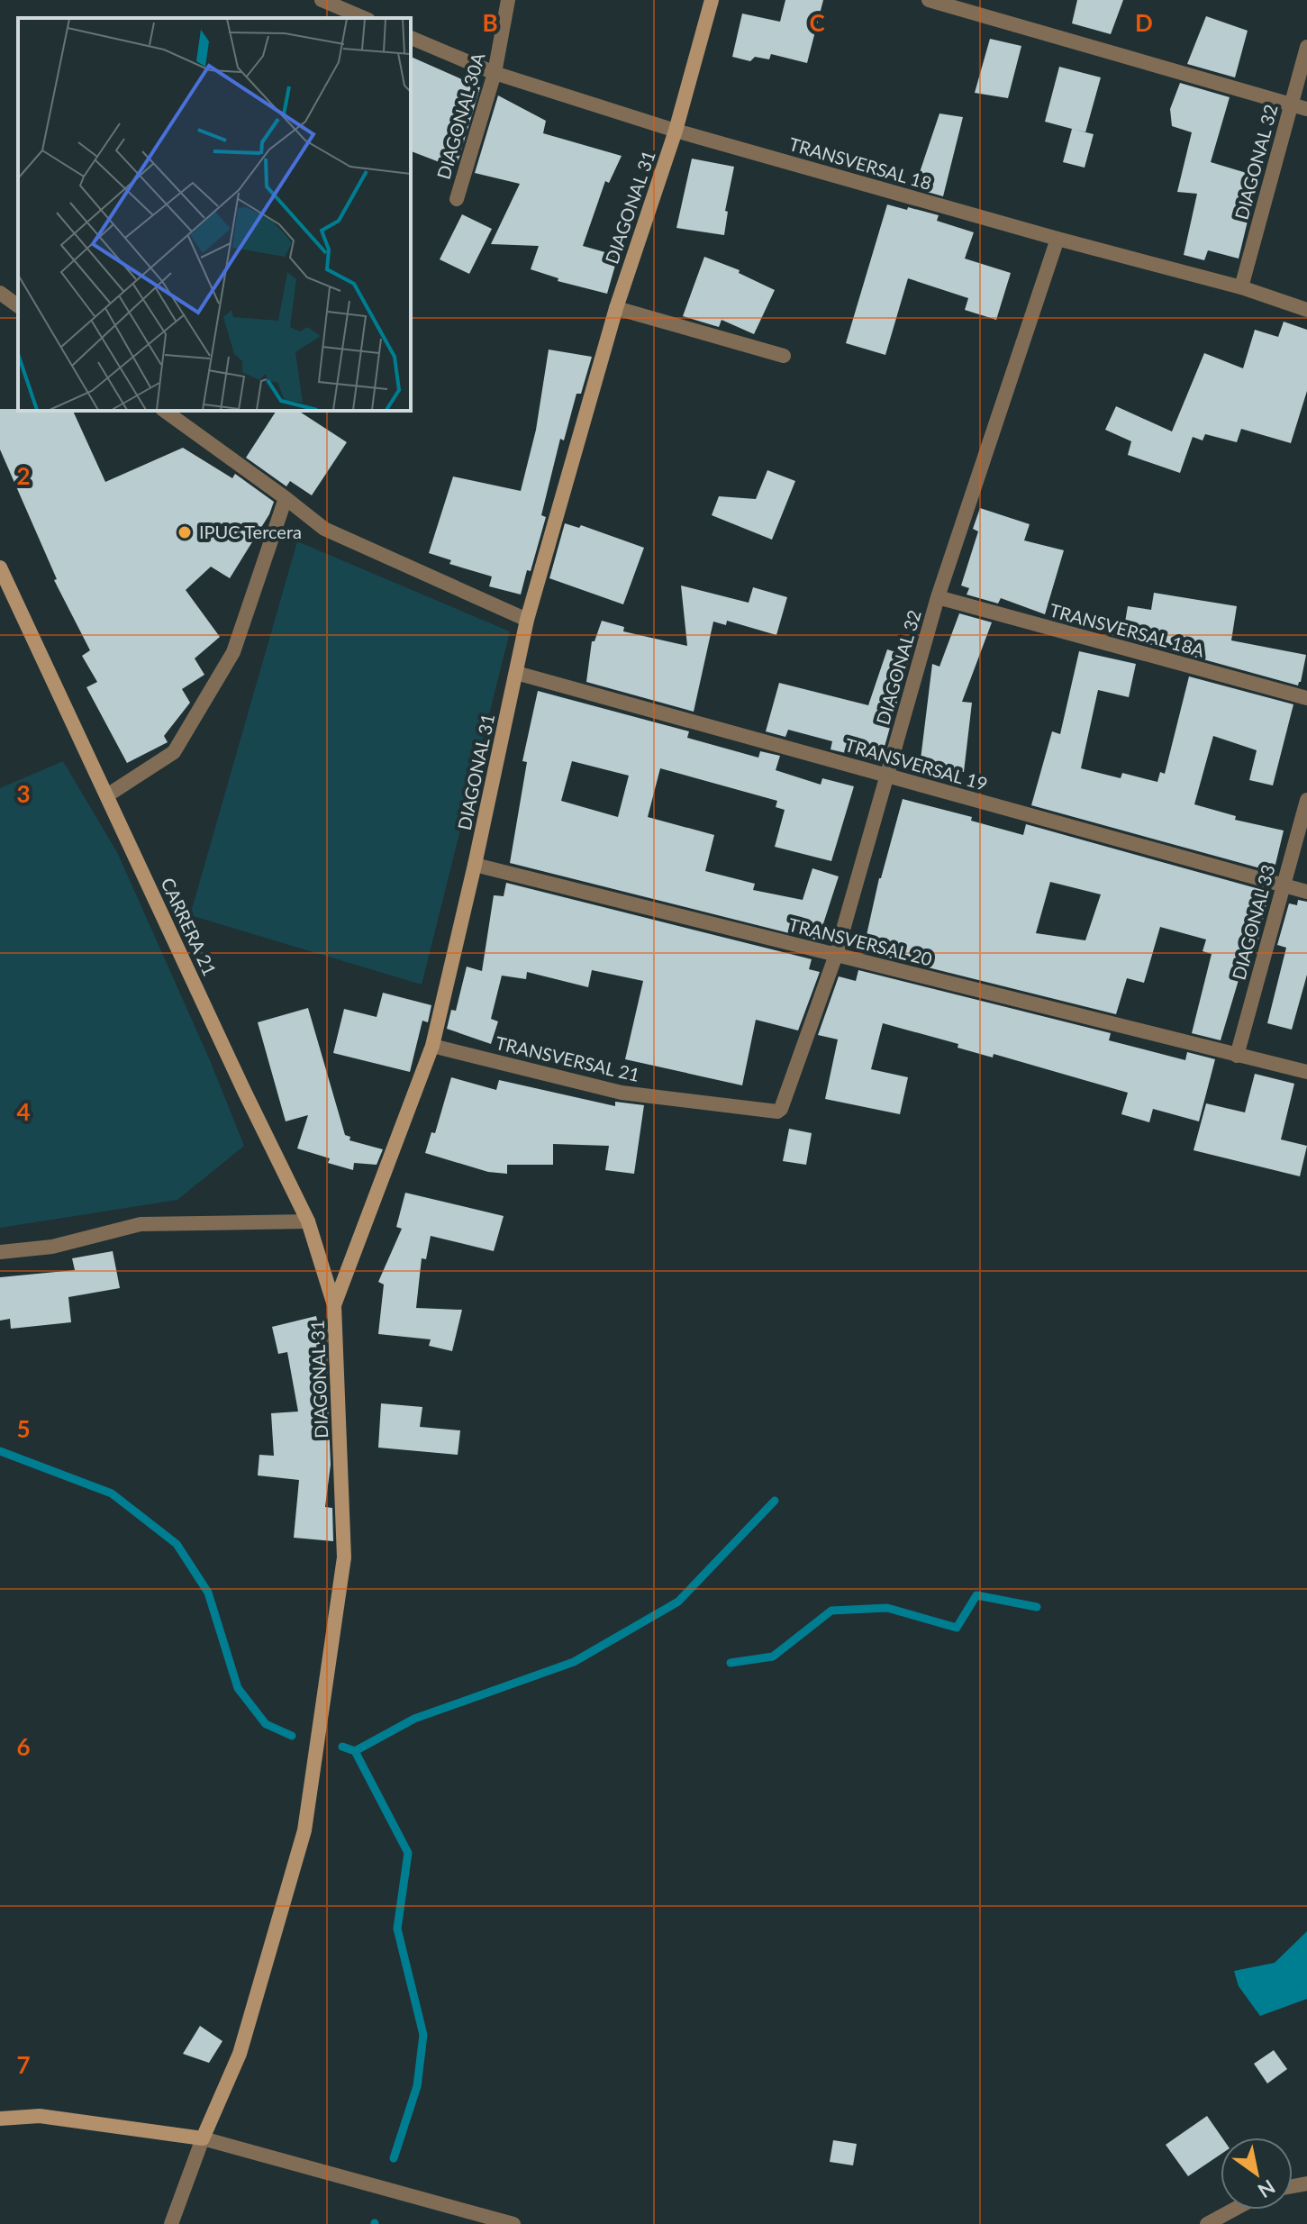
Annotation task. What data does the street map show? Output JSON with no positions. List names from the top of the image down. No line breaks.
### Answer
{"streets":{"street":["DIAGONAL 30A","DIAGONAL 32","TRANSVERSAL 18","DIAGONAL 31","TRANSVERSAL 18A","TRANSVERSAL 19","DIAGONAL 33","CARRERA 21","TRANSVERSAL 20","TRANSVERSAL 21"]},"crossings":[["DIAGONAL 30A","TRANSVERSAL 18"],["DIAGONAL 32","TRANSVERSAL 18"],["DIAGONAL 32","TRANSVERSAL 18A"],["DIAGONAL 32","TRANSVERSAL 19"],["DIAGONAL 32","TRANSVERSAL 20"],["DIAGONAL 32","TRANSVERSAL 21"],["TRANSVERSAL 18","DIAGONAL 31"],["DIAGONAL 31","TRANSVERSAL 19"],["DIAGONAL 31","CARRERA 21"],["DIAGONAL 31","TRANSVERSAL 20"],["DIAGONAL 31","TRANSVERSAL 21"],["TRANSVERSAL 19","DIAGONAL 33"],["DIAGONAL 33","TRANSVERSAL 20"]],"places":["IPUC Tercera"],"north":"bottom right","grid":{"columns":["B","C","D"],"rows":["2","3","4","5","6","7"]}}
